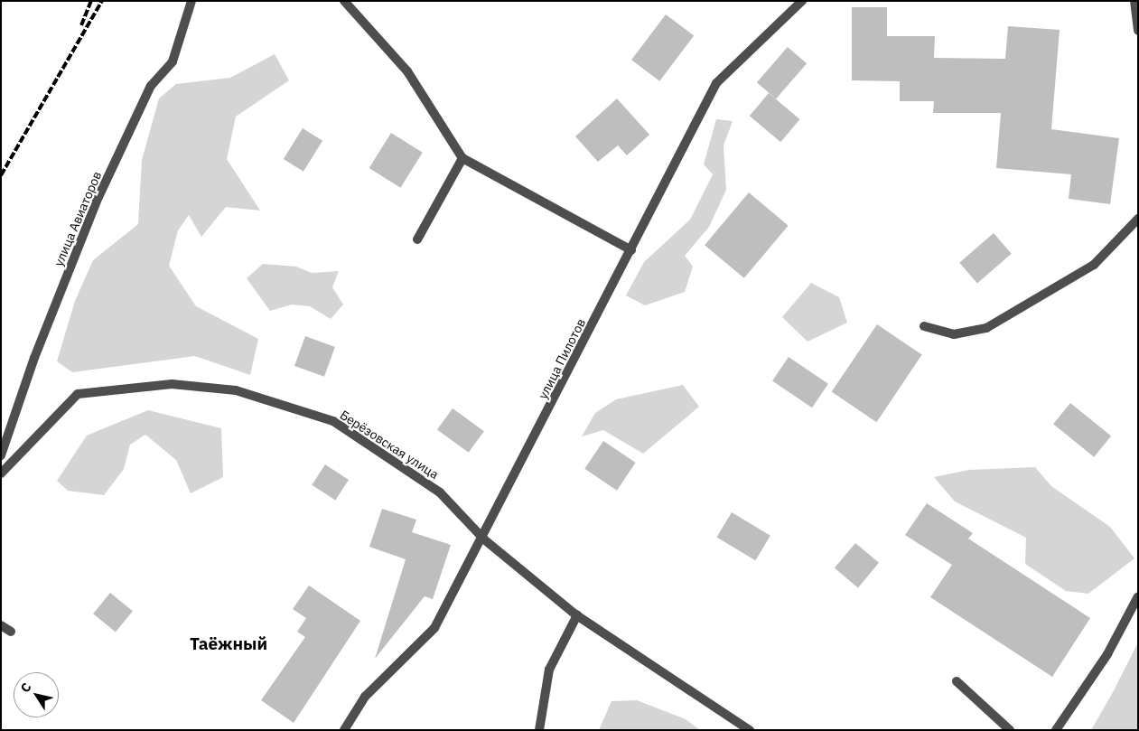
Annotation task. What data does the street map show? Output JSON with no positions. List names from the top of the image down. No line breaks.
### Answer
{"streets":{"street":["улица Авиаторов","улица Пилотов","Берёзовская улица"]},"crossings":[["улица Пилотов","Берёзовская улица"]],"districts":["Таёжный"],"north":"top left"}
